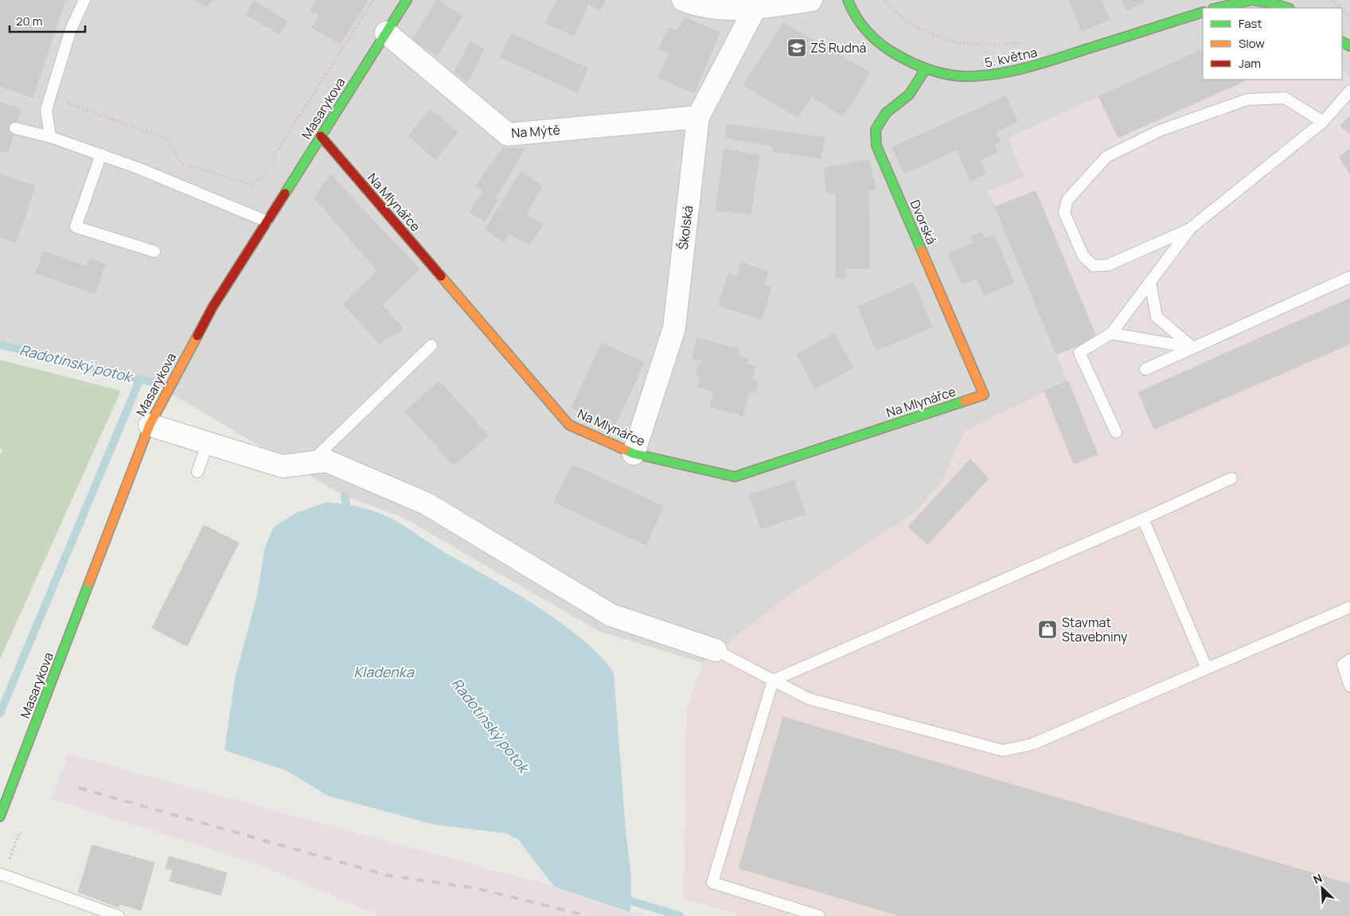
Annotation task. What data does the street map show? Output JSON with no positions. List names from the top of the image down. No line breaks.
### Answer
{"streets":{"main road":["5. května","Masarykova","Na Mlynářce","Dvorská"],"street":["Na Mýtě","Školská"]},"crossings":[["5. května","Dvorská"],["Masarykova","Na Mýtě"],["Masarykova","Na Mlynářce"],["Na Mýtě","Školská"],["Na Mlynářce","Dvorská"],["Na Mlynářce","Školská"]],"water":["Radotínský potok","Kladenka"],"places":{"school or university":["ZŠ Rudná"],"shop":["Stavmat Stavebniny"]},"legend":["Fast","Slow","Jam"],"scale_bar":"20 m","north":"top left"}
